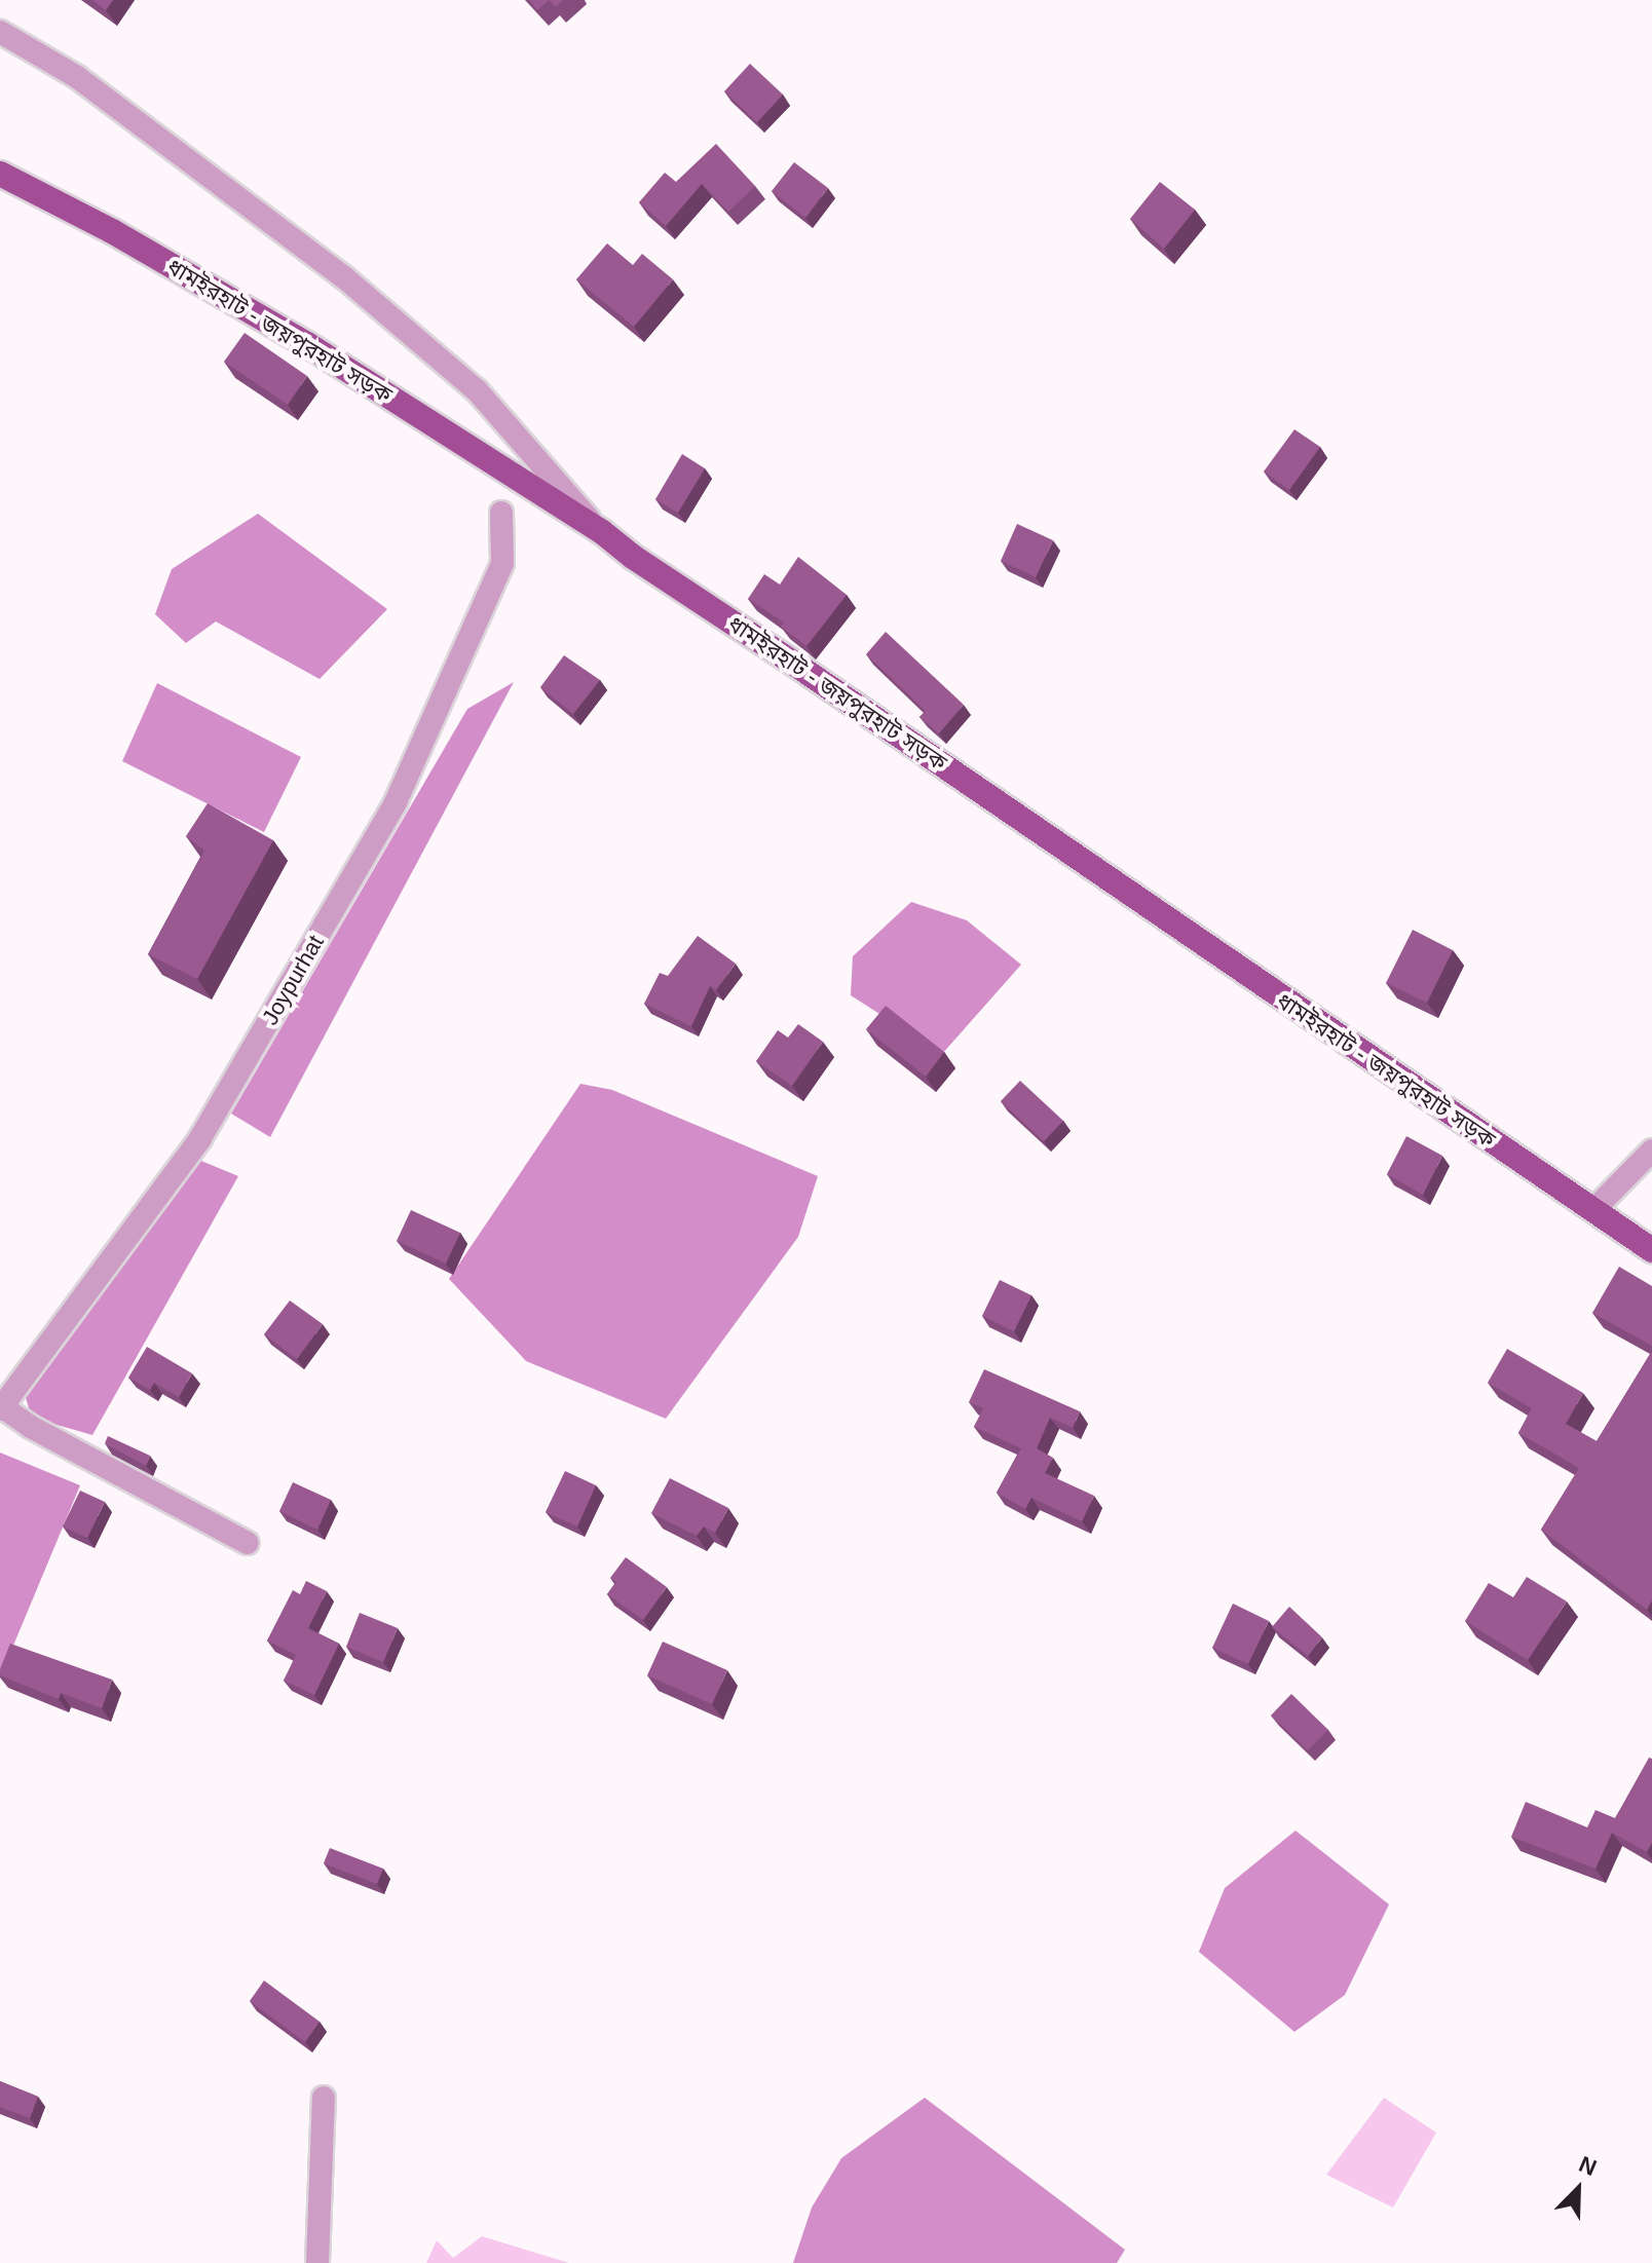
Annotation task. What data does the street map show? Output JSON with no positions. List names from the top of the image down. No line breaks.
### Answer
{"streets":{"main road":["ধামইরহাট - জয়পুরহাট সড়ক"],"street":["Joypurhat"]},"north":"top right"}
